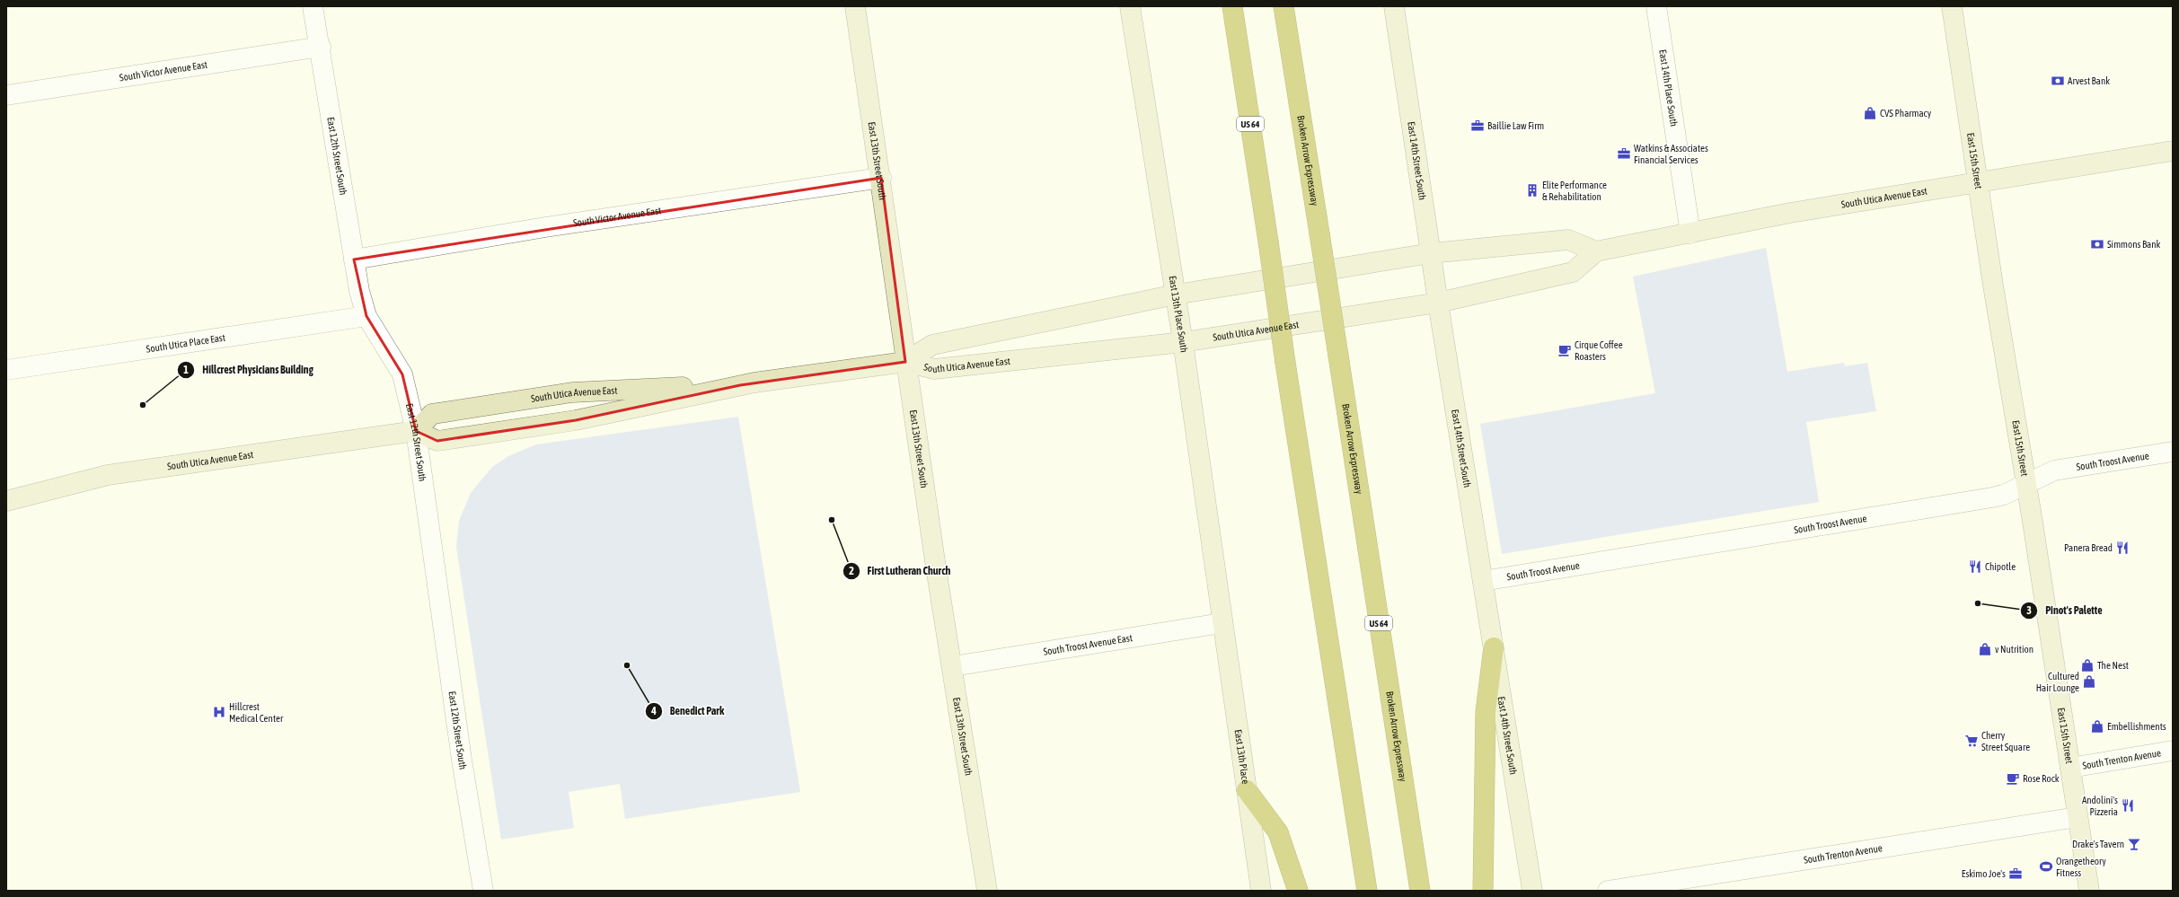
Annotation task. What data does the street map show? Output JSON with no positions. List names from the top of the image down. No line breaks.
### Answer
{"streets":{"highway":["US 64","Broken Arrow Expressway"],"main road":["East 13th Street South","East 15th Street","East 14th Street South","South Utica Avenue East","East 13th Place South","East 13th Place"],"street":["South Victor Avenue East","East 14th Place South","East 12th Street South","South Utica Place East","South Troost Avenue","South Troost Avenue East","South Trenton Avenue"]},"crossings":[["South Victor Avenue East","East 12th Street South"],["South Victor Avenue East","East 13th Street South"],["East 14th Place South","South Utica Avenue East"],["East 12th Street South","South Utica Avenue East"],["East 12th Street South","South Utica Place East"],["East 13th Street South","South Utica Avenue East"],["East 13th Street South","South Troost Avenue East"],["East 15th Street","South Utica Avenue East"],["East 15th Street","South Troost Avenue"],["East 15th Street","South Trenton Avenue"],["East 14th Street South","South Utica Avenue East"],["East 14th Street South","South Troost Avenue"],["South Utica Avenue East","East 13th Place South"],["East 13th Place South","South Troost Avenue East"],["East 13th Place South","East 13th Place"],["South Troost Avenue East","East 13th Place"]],"places":{"bank":["Arvest Bank","Simmons Bank"],"shop":["CVS Pharmacy","v Nutrition","The Nest","Cultured Hair Lounge","Embellishments"],"office":["Baillie Law Firm","Watkins & Associates Financial Services","Eskimo Joe's"],"building":["Elite Performance & Rehabilitation"],"cafe":["Cirque Coffee Roasters","Rose Rock"],"other":["Hillcrest Physicians Building","First Lutheran Church","Pinot's Palette","Benedict Park"],"restaurant":["Panera Bread","Chipotle","Andolini's Pizzeria"],"hospital":["Hillcrest Medical Center"],"supermarket":["Cherry Street Square"],"bar":["Drake's Tavern"],"sports":["Orangetheory Fitness"]}}
